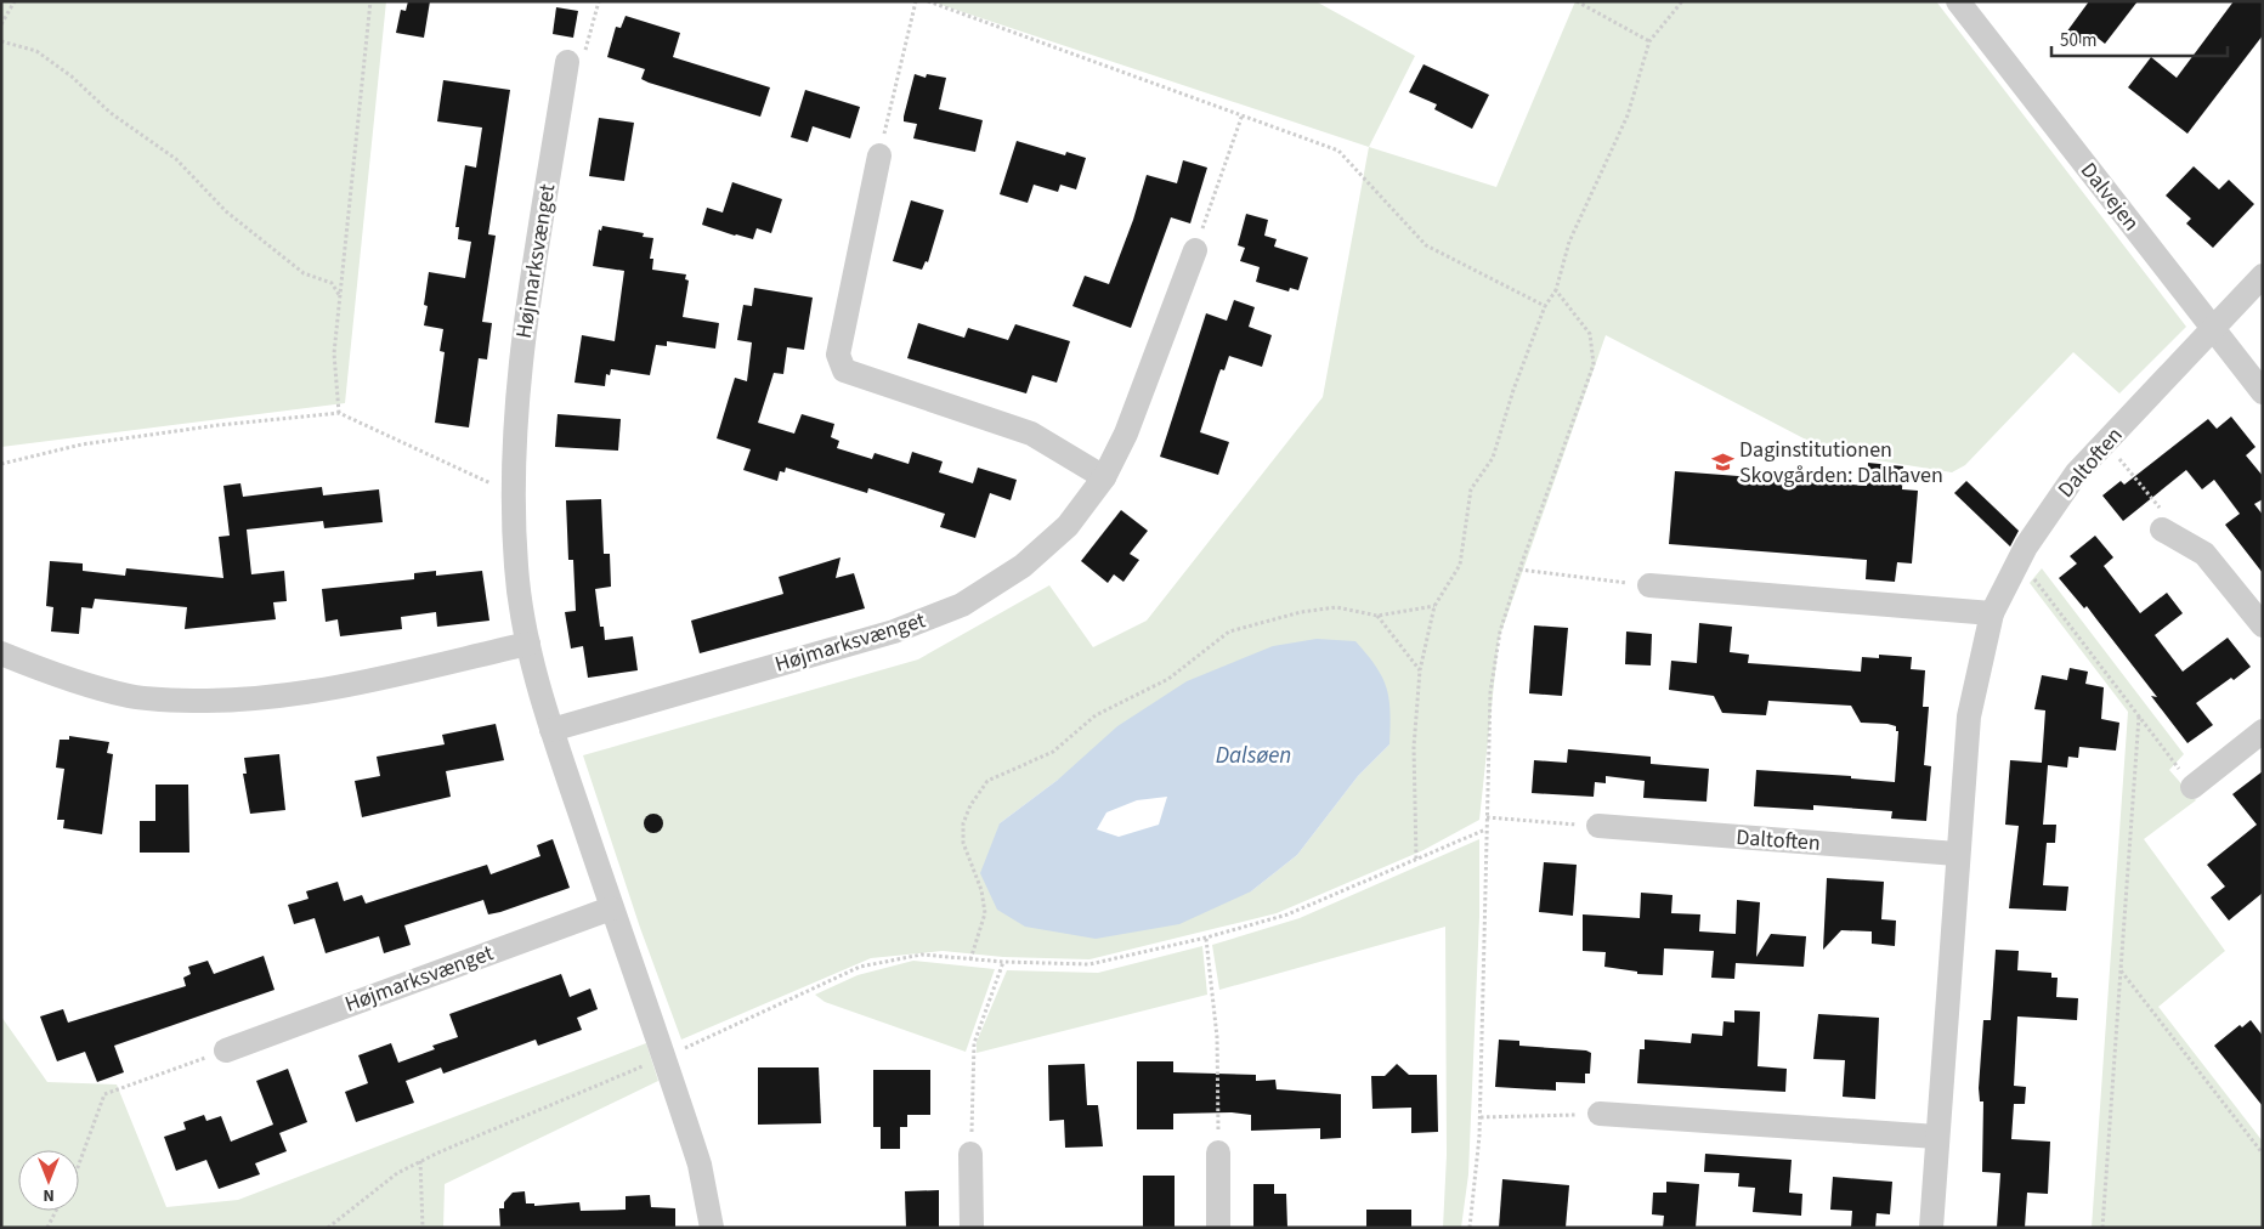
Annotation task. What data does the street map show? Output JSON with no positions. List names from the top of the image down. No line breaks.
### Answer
{"streets":{"street":["Dalvejen","Højmarksvænget","Daltoften"]},"crossings":[["Dalvejen","Daltoften"]],"water":["Dalsøen"],"places":{"school or university":["Daginstitutionen Skovgården: Dalhaven"]},"scale_bar":"50 m","north":"bottom"}
